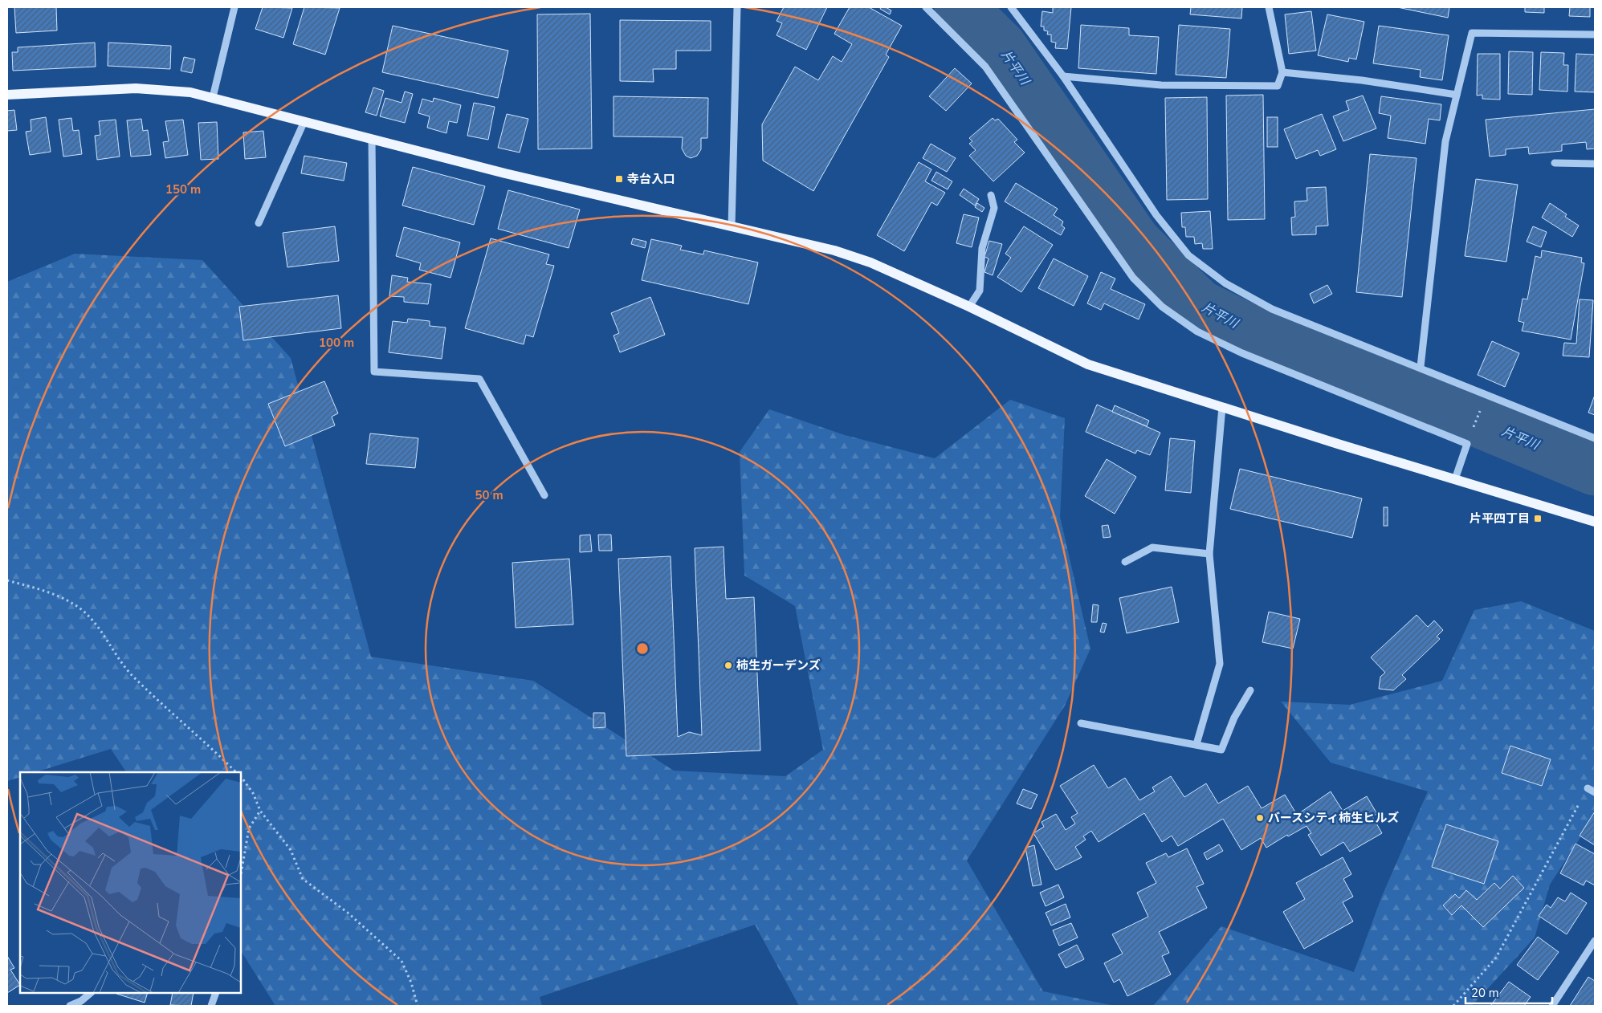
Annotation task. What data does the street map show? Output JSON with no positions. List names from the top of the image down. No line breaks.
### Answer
{"water":["片平川"],"places":{"transit":["寺台入口","片平四丁目"],"other":["柿生ガーデンズ","バースシティ柿生ヒルズ"]},"scale_bar":"20 m","rings":["150 m","100 m","50 m"]}
